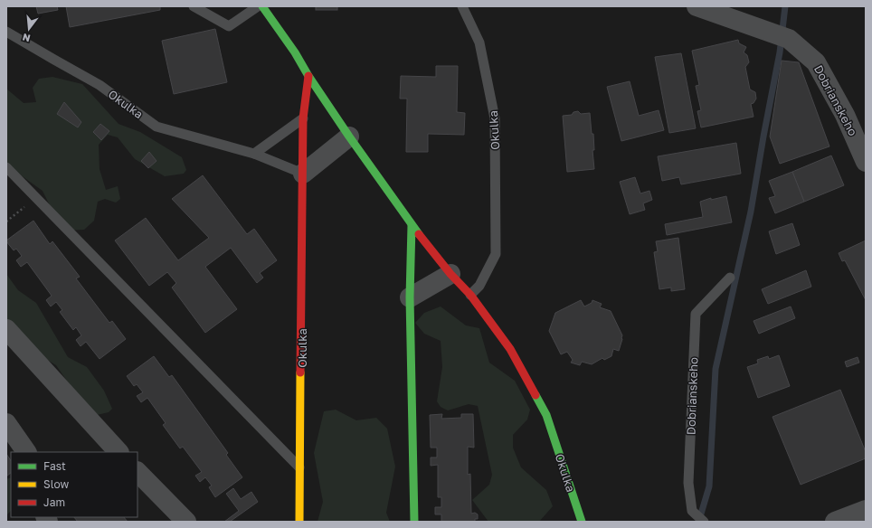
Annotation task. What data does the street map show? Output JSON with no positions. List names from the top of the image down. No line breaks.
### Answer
{"streets":{"street":["Dobrianskeho","Okulka"]},"legend":["Fast","Slow","Jam"],"north":"bottom"}
